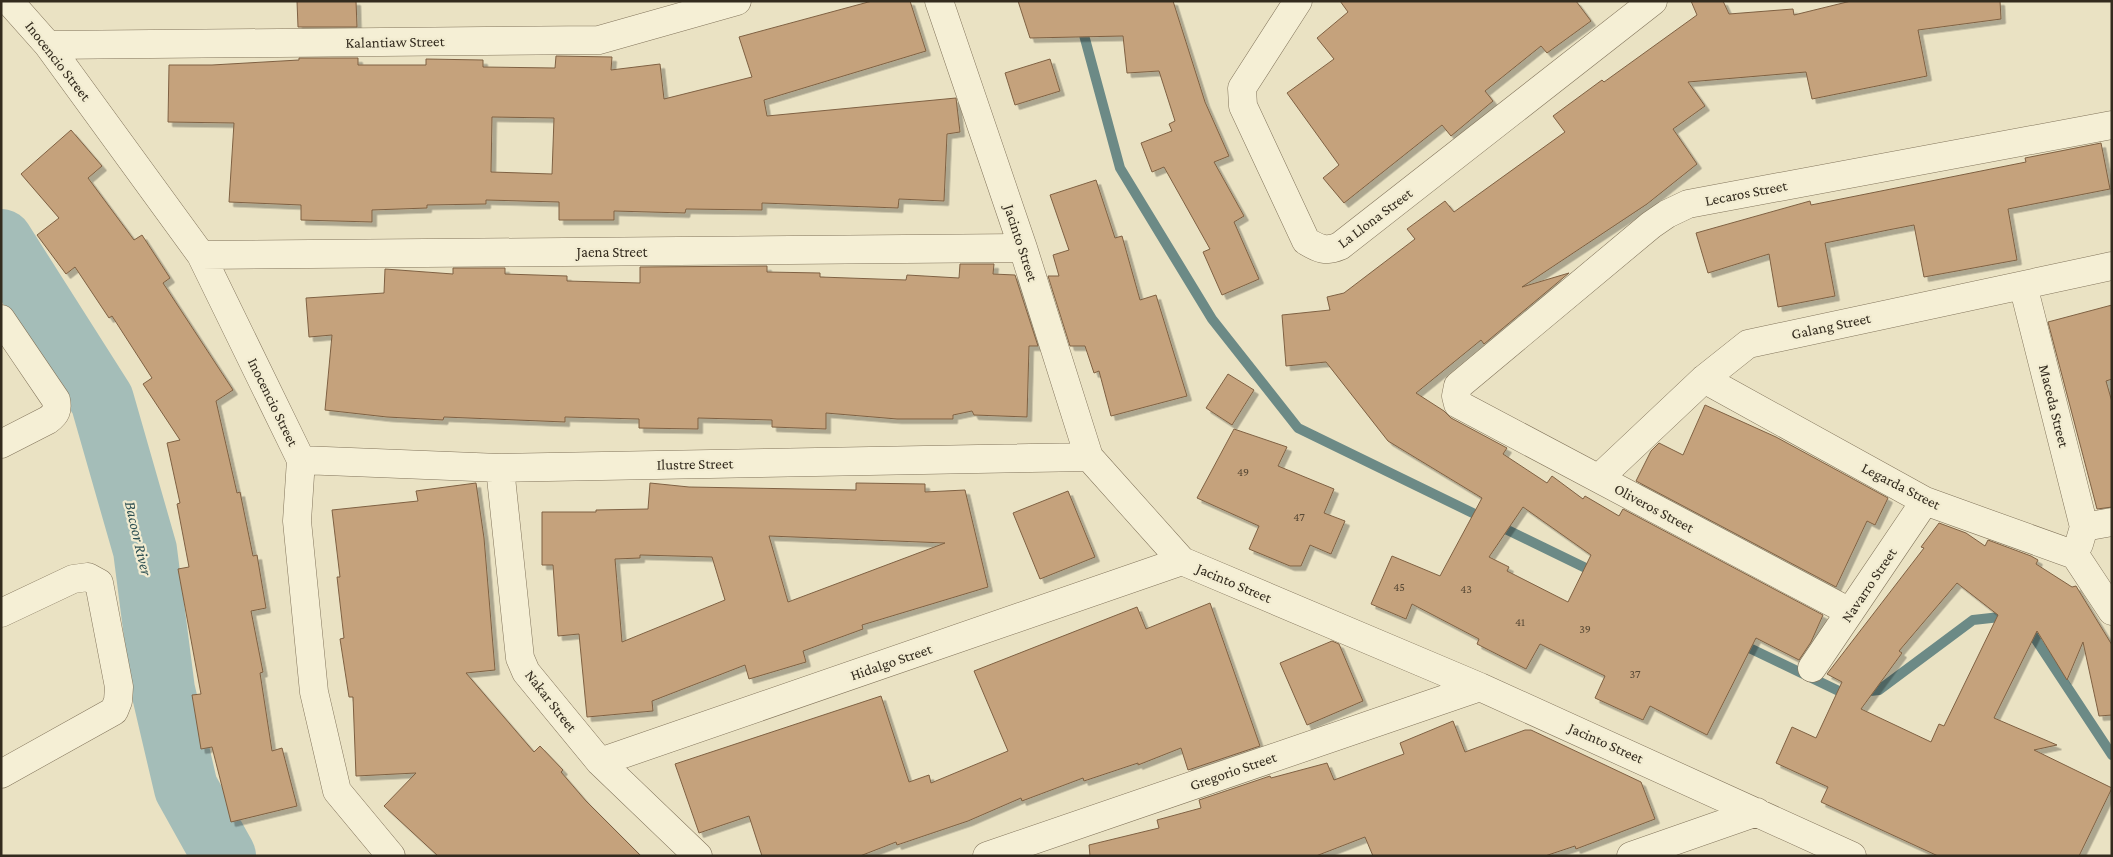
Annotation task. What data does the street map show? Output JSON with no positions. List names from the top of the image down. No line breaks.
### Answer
{"streets":{"street":["Kalantiaw Street","Inocencio Street","Lecaros Street","La Llona Street","Jacinto Street","Jaena Street","Galang Street","Maceda Street","Ilustre Street","Legarda Street","Oliveros Street","Navarro Street","Hidalgo Street","Nakar Street","Gregorio Street"]},"crossings":[["Kalantiaw Street","Inocencio Street"],["Inocencio Street","Jaena Street"],["Inocencio Street","Ilustre Street"],["Lecaros Street","Oliveros Street"],["Jacinto Street","Jaena Street"],["Jacinto Street","Ilustre Street"],["Jacinto Street","Hidalgo Street"],["Jacinto Street","Gregorio Street"],["Galang Street","Maceda Street"],["Galang Street","Legarda Street"],["Galang Street","Oliveros Street"],["Ilustre Street","Nakar Street"],["Legarda Street","Navarro Street"],["Oliveros Street","Navarro Street"],["Hidalgo Street","Nakar Street"]],"water":["Bacoor River"],"house_numbers":["49","47","45","43","41","39","37"]}
